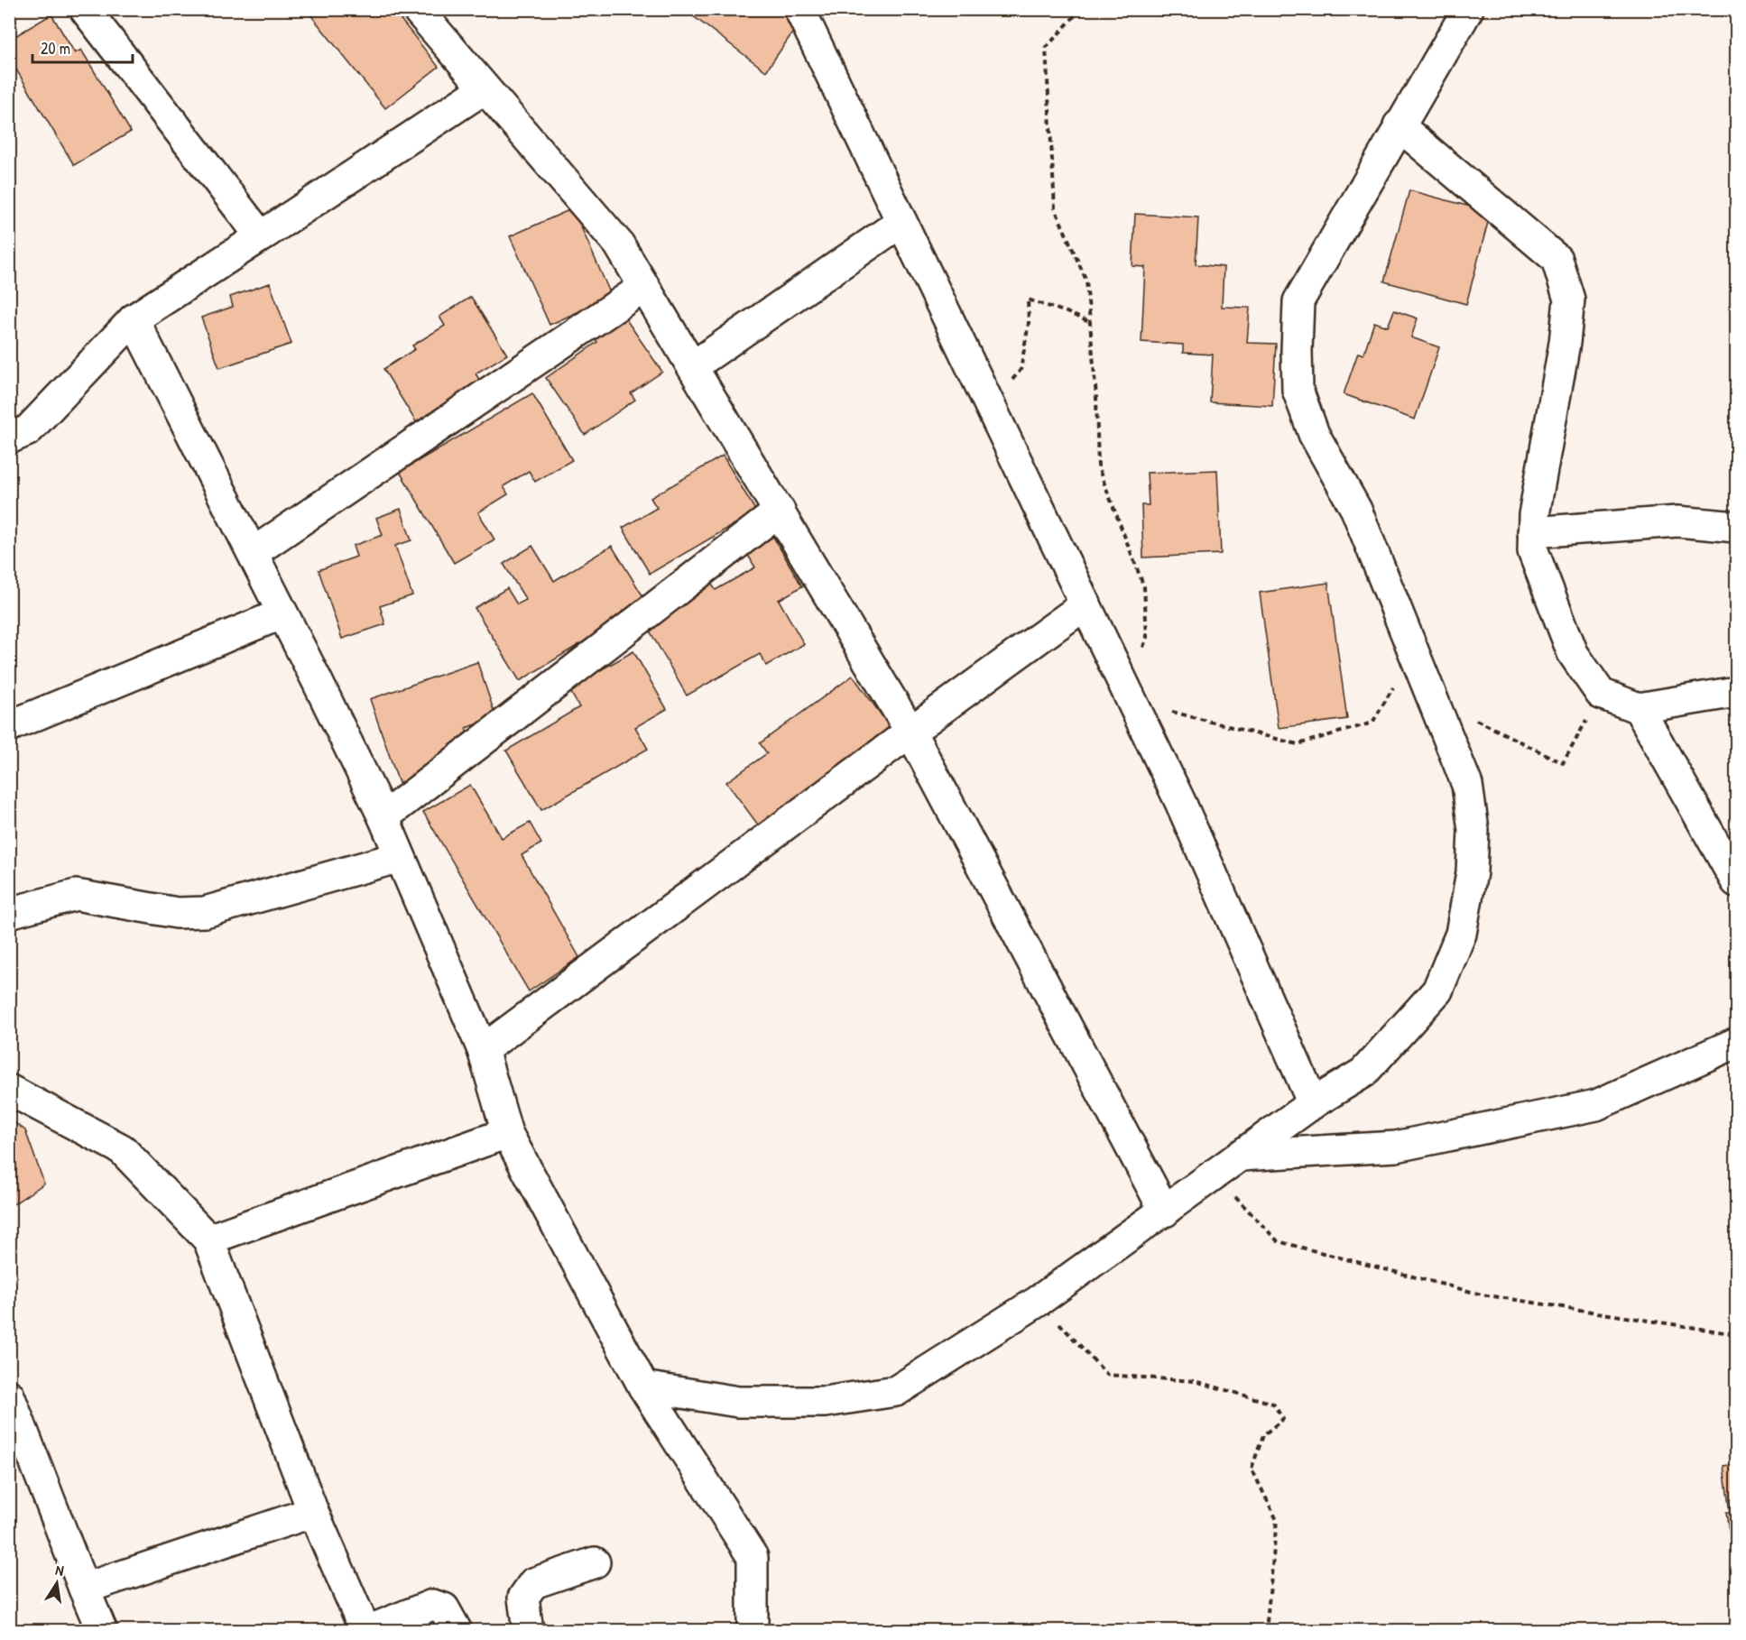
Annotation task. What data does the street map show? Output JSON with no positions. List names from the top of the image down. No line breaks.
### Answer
{"scale_bar":"20 m","north":"top"}
